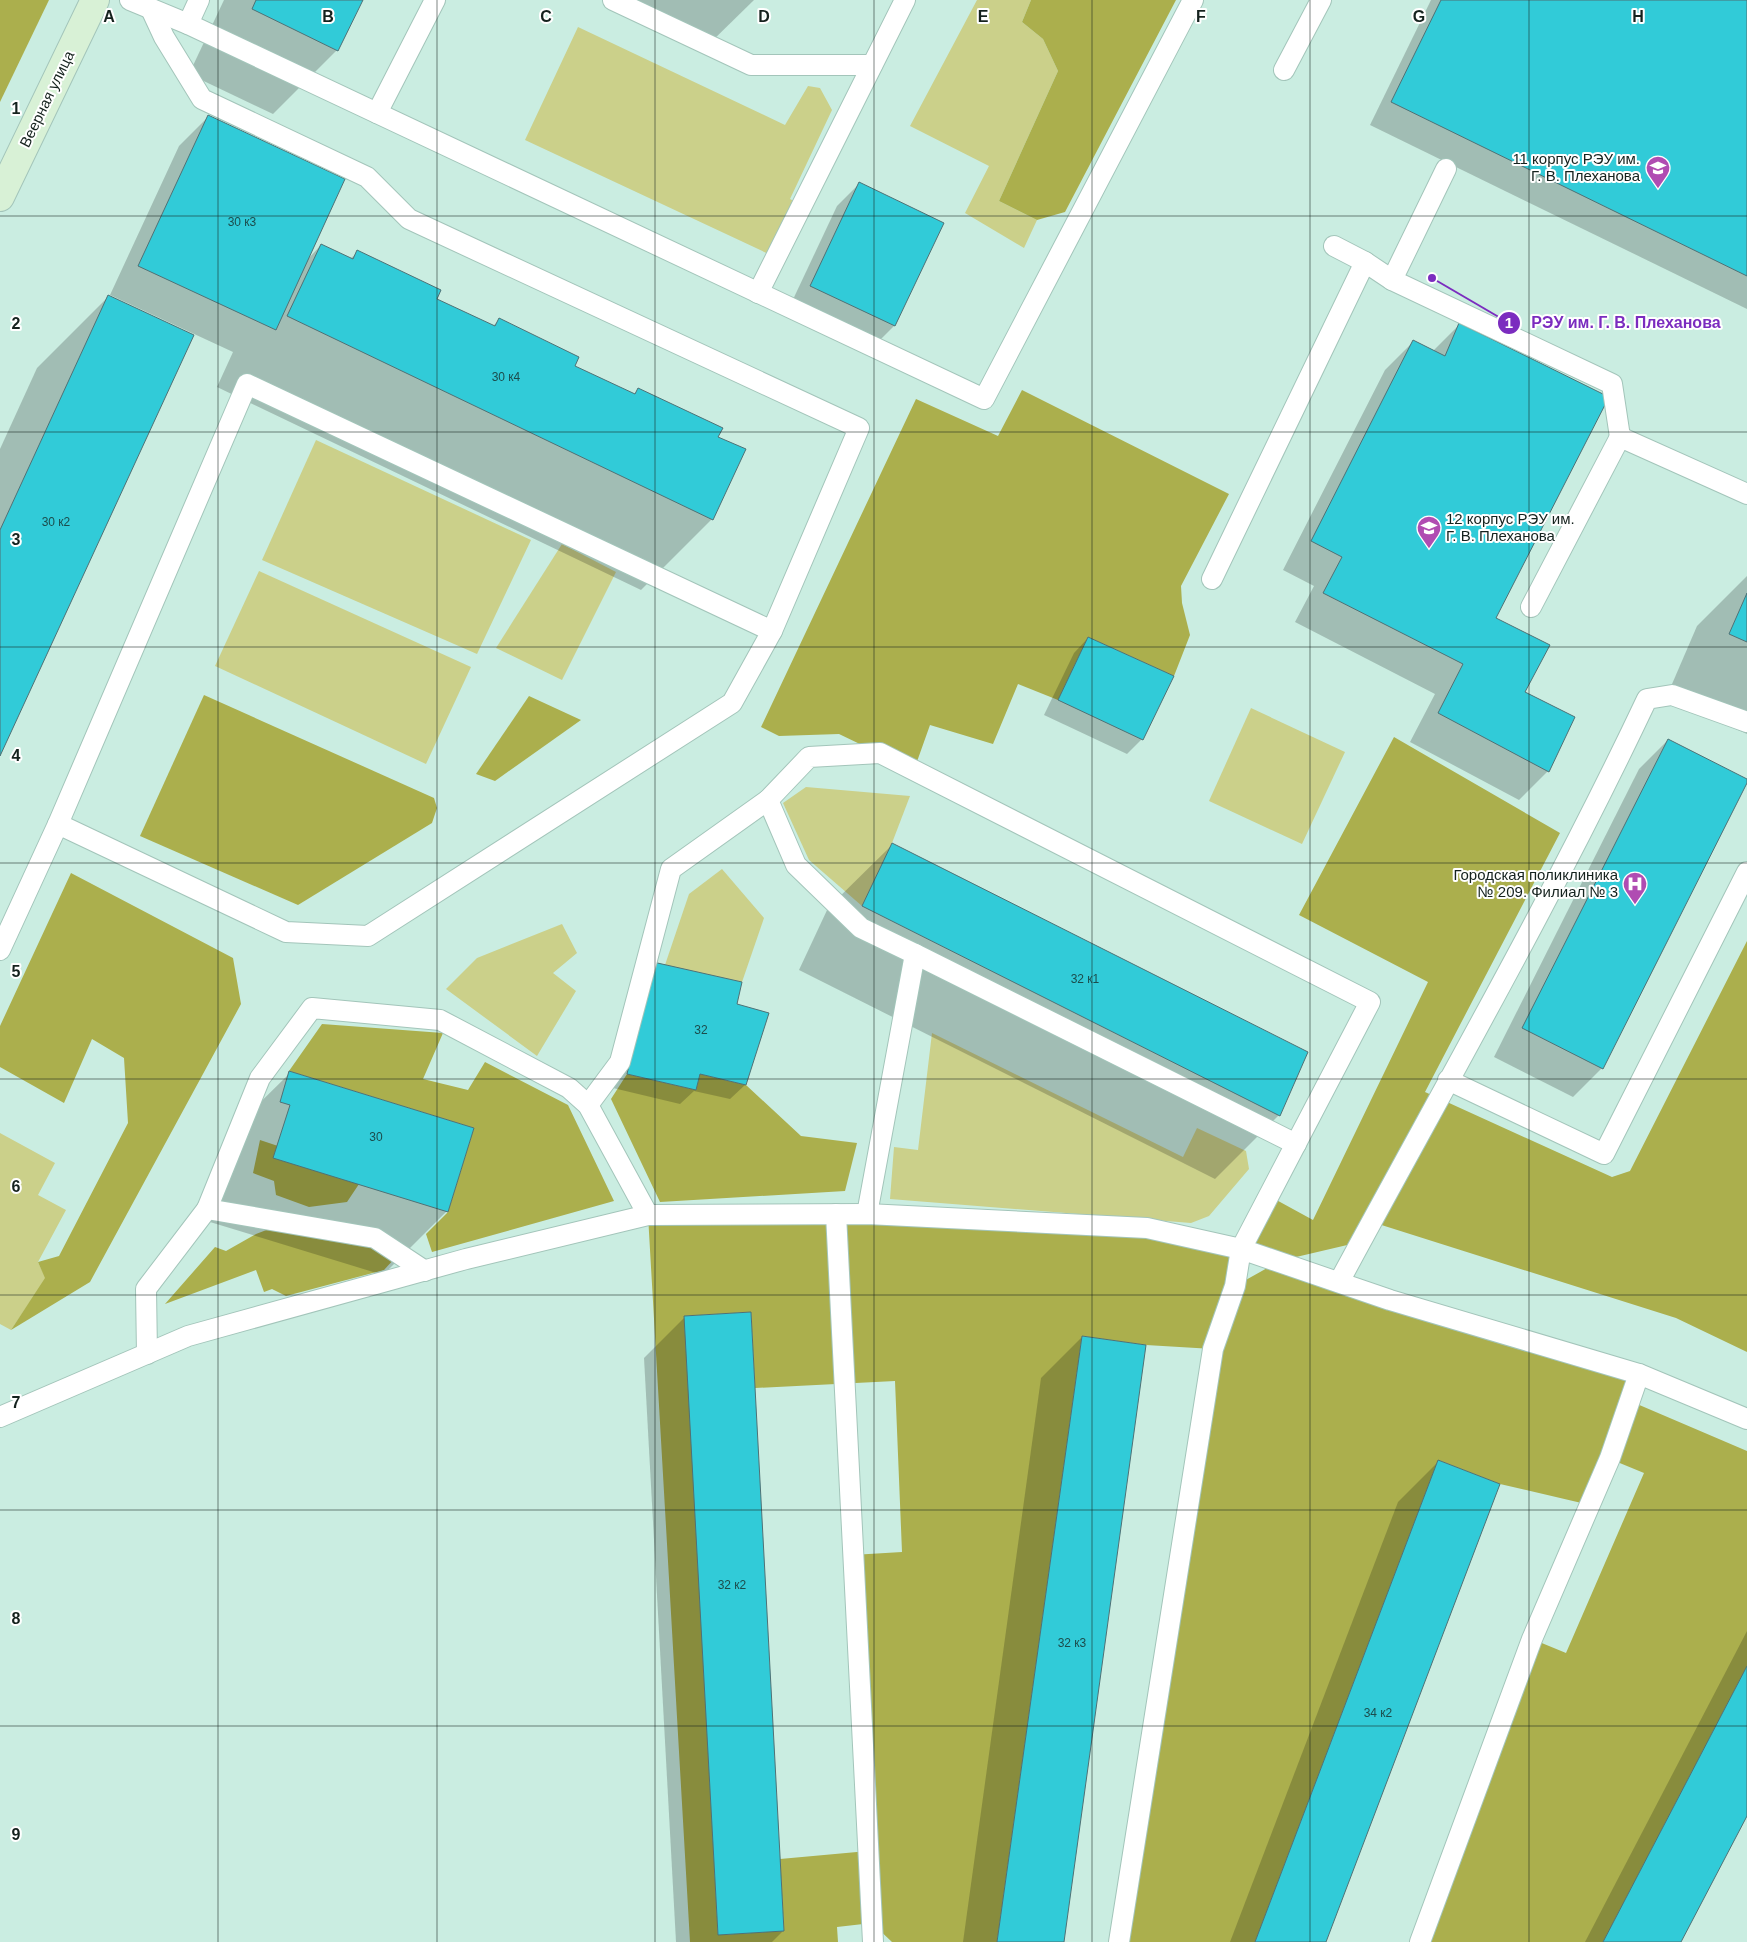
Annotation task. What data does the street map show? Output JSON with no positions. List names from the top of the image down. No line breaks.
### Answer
{"streets":{"street":["Веерная улица"]},"places":{"school or university":["11 корпус РЭУ им. Г. В. Плеханова","12 корпус РЭУ им. Г. В. Плеханова"],"other":["РЭУ им. Г. В. Плеханова"],"hospital":["Городская поликлиника № 209. Филиал № 3"]},"house_numbers":["30 к3","30 к4","30 к2","32 к1","32","30","32 к2","32 к3","34 к2"],"grid":{"columns":["A","B","C","D","E","F","G","H"],"rows":["1","2","3","4","5","6","7","8","9"]}}
